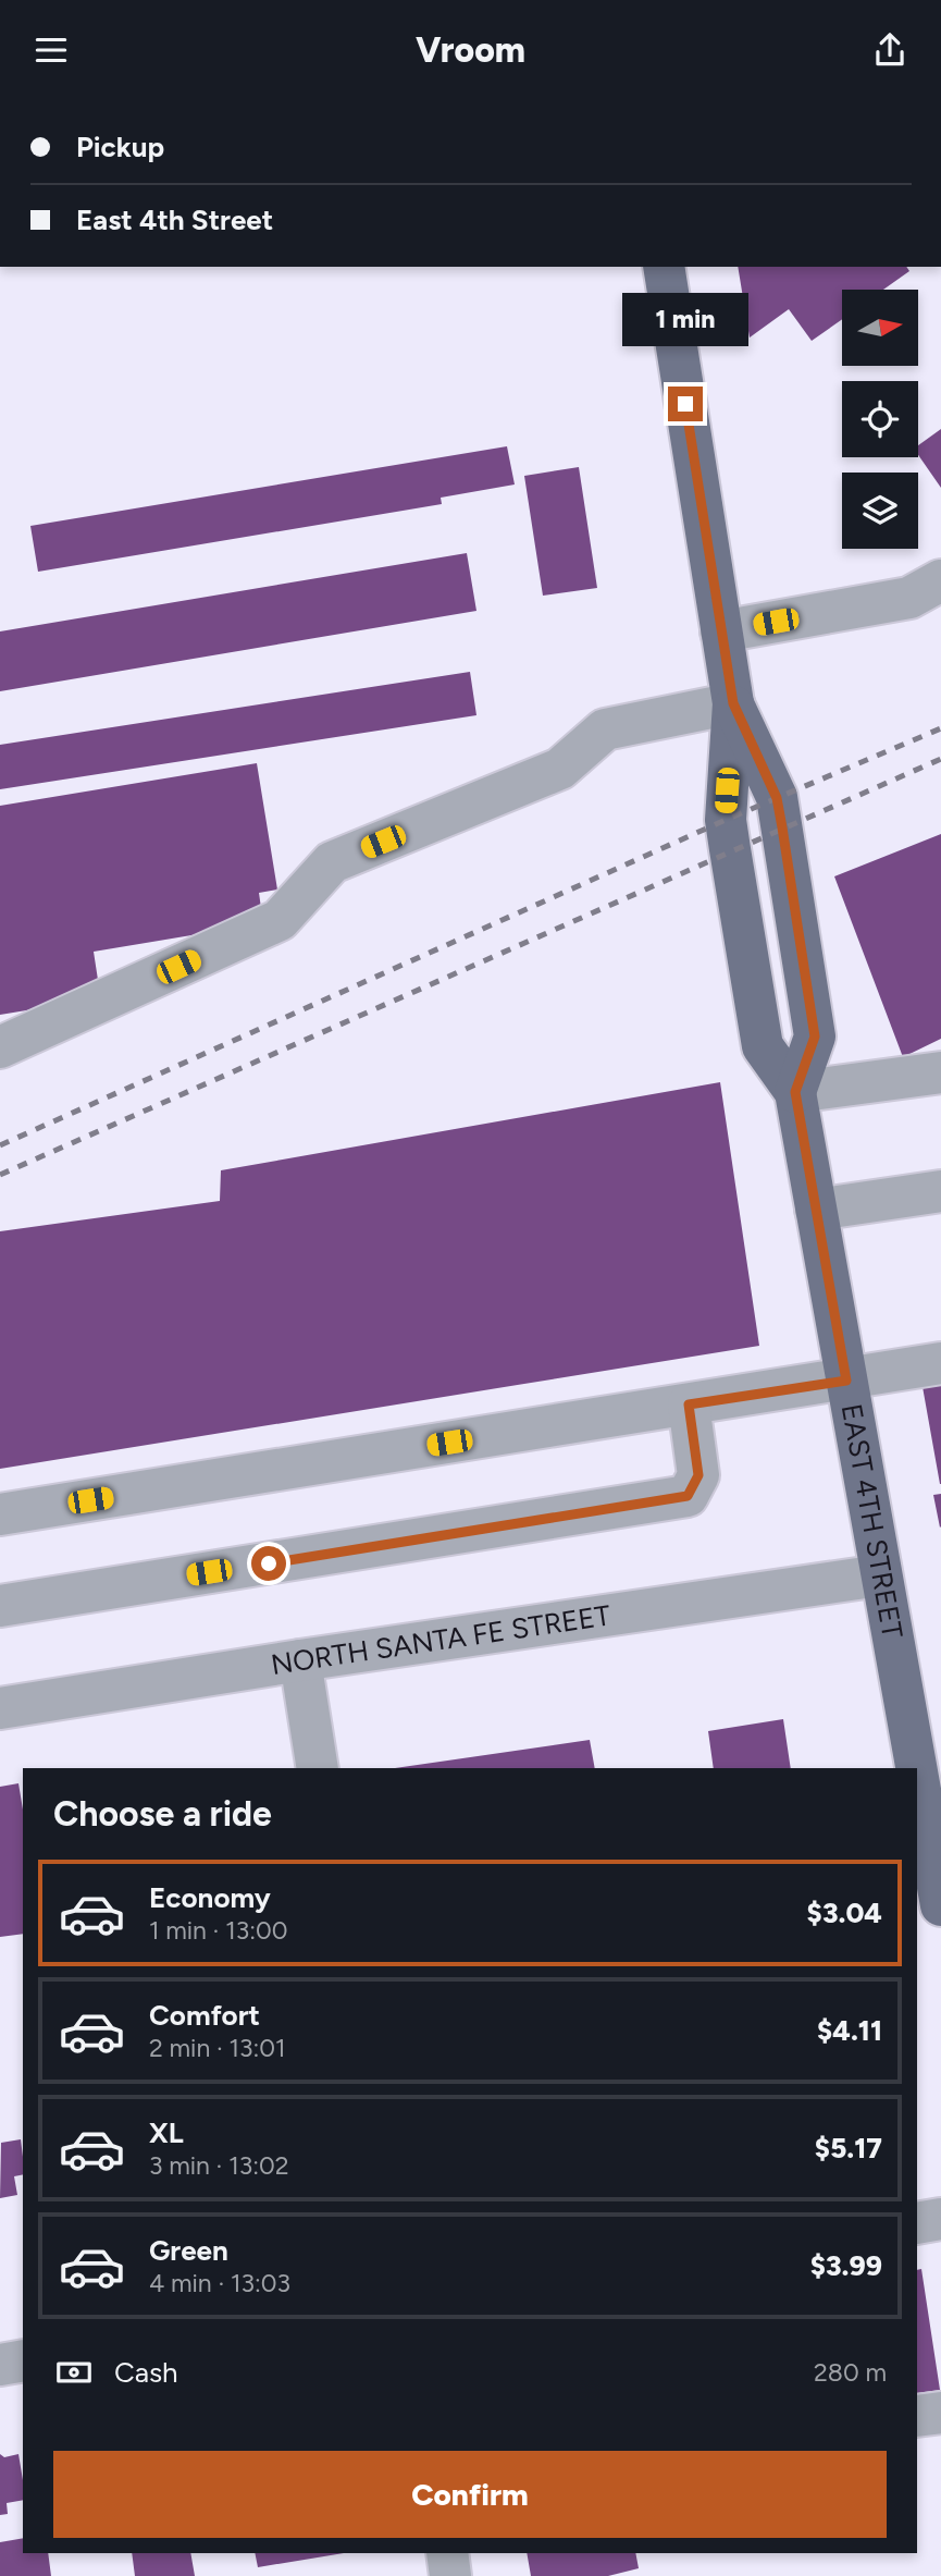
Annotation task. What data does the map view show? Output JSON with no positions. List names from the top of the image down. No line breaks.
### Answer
{"streets":{"main road":["EAST 4TH STREET"],"street":["NORTH SANTA FE STREET"]},"crossings":[["EAST 4TH STREET","NORTH SANTA FE STREET"]],"north":"right","page":{"header":"Vroom","banner":["Pickup","East 4th Street"],"bubble":"1 min","heading":"Choose a ride","list":[{"name":"Economy","note":"1 min · 13:00","value":"$3.04"},{"name":"Comfort","note":"2 min · 13:01","value":"$4.11"},{"name":"XL","note":"3 min · 13:02","value":"$5.17"},{"name":"Green","note":"4 min · 13:03","value":"$3.99"}],"pay":["Cash","280 m"],"buttons":"Confirm"}}
